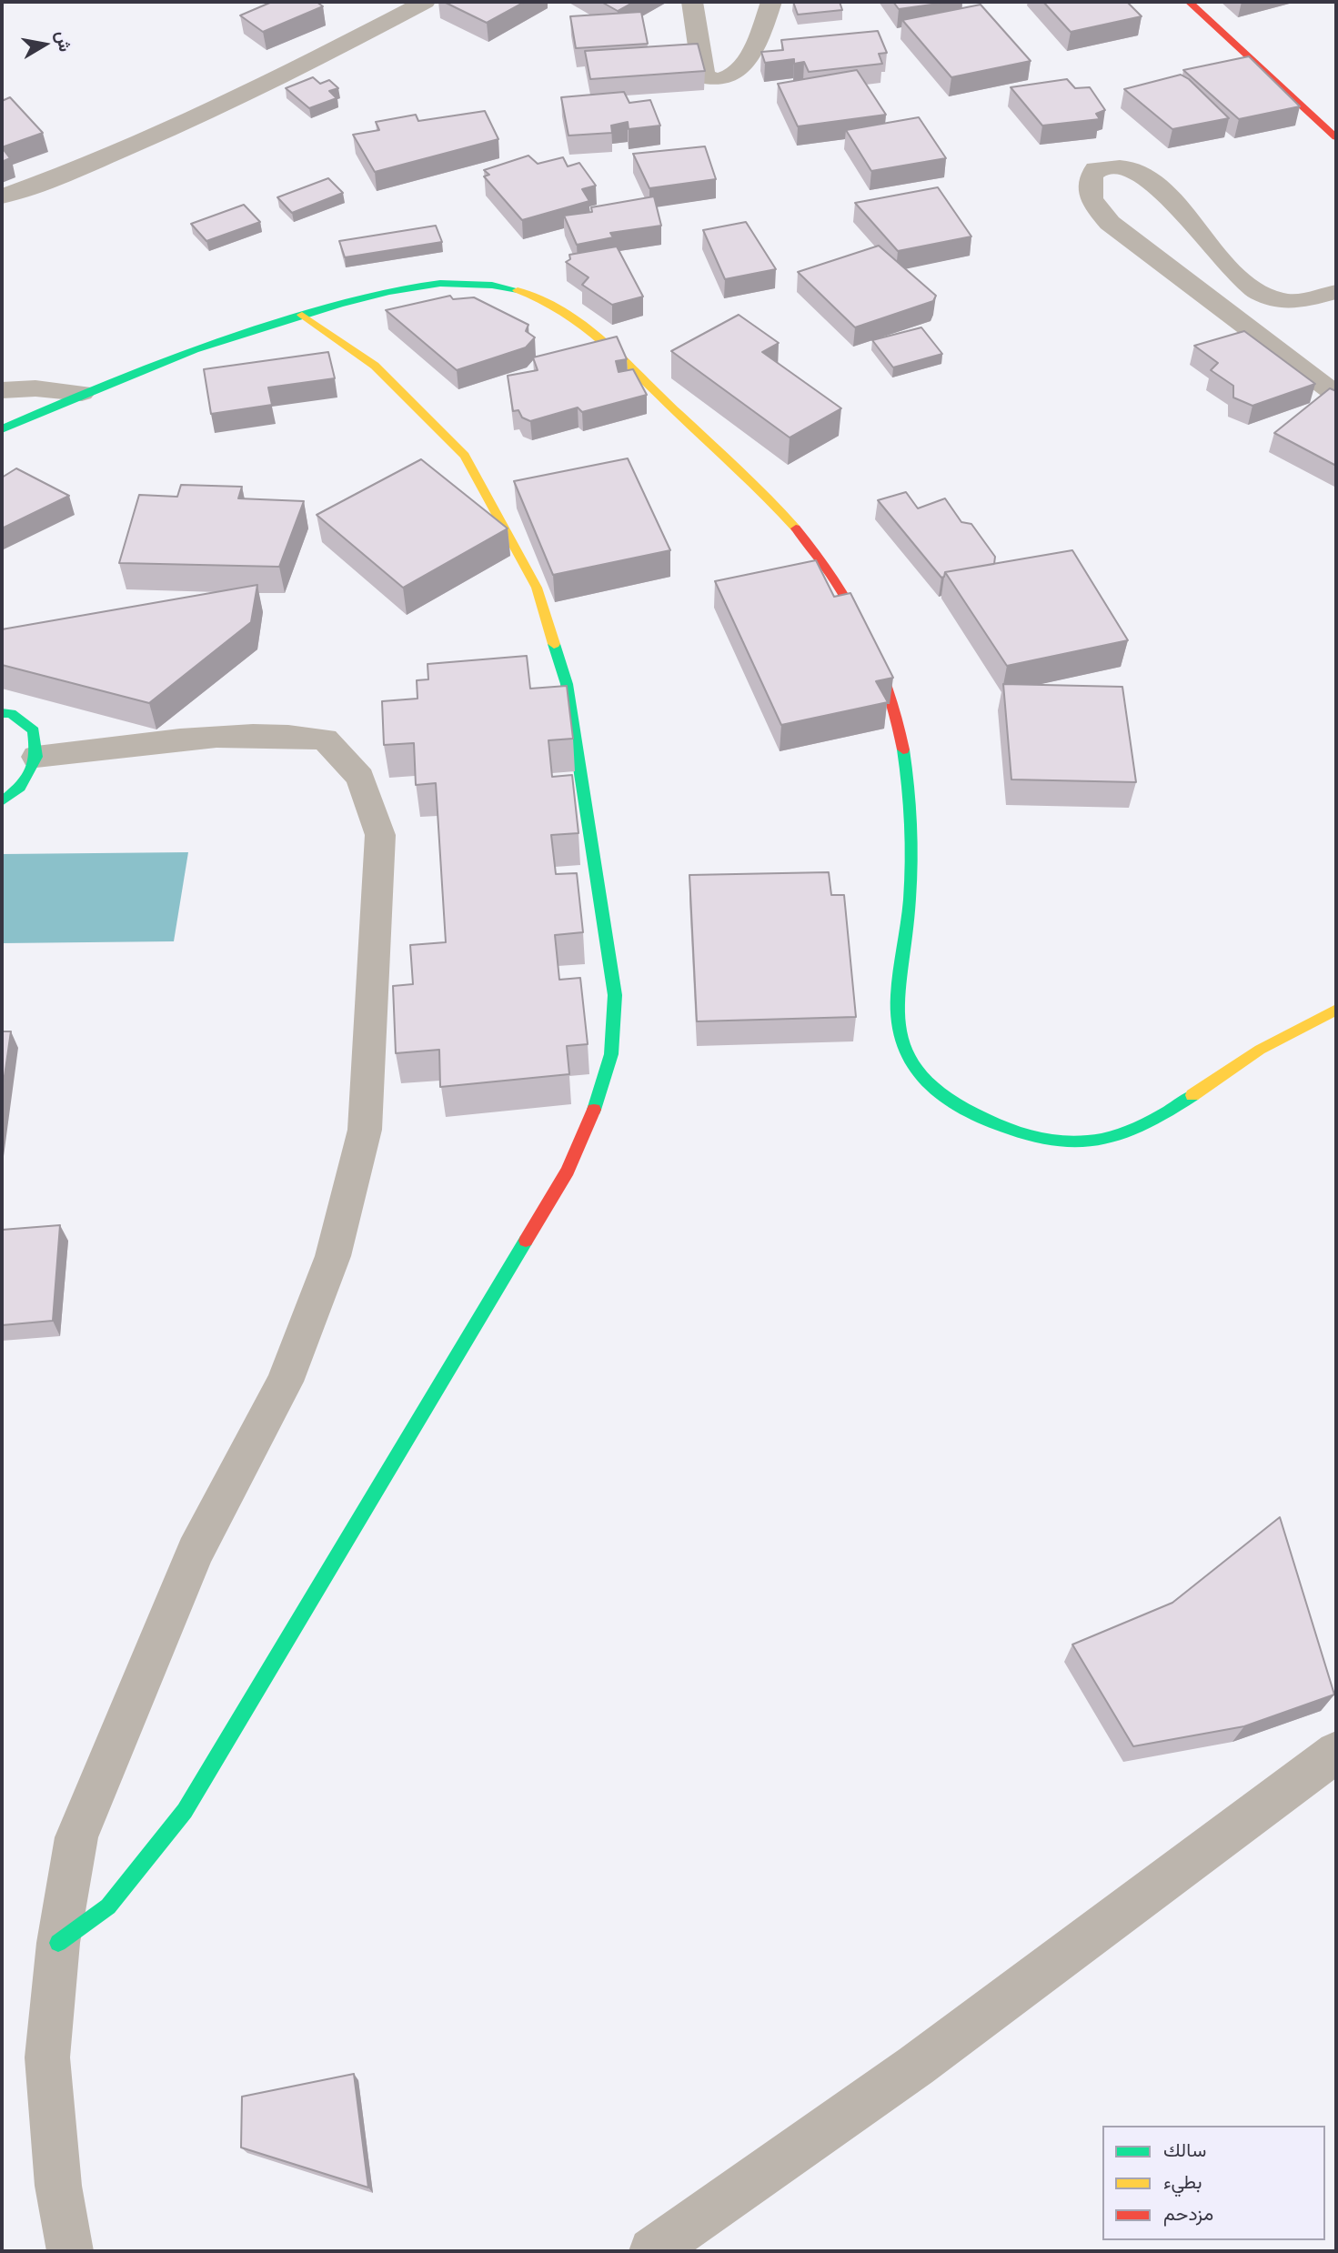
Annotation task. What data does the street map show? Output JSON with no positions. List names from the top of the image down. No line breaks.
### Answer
{"legend":["سالك","بطيء","مزدحم"],"north":"right"}
